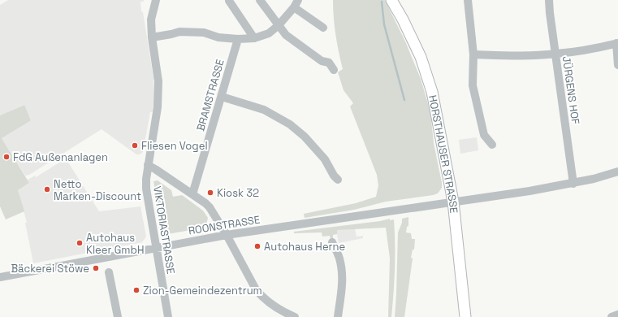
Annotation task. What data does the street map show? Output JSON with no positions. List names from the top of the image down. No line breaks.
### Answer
{"streets":{"main road":["HORSTHAUSER STRASSE"],"street":["JÜRGENS HOF","BRAMSTRASSE","ROONSTRASSE","VIKTORIASTRASSE"]},"crossings":[["JÜRGENS HOF","ROONSTRASSE"],["HORSTHAUSER STRASSE","ROONSTRASSE"],["ROONSTRASSE","VIKTORIASTRASSE"]],"places":["Fliesen Vogel","FdG Außenanlagen","Netto Marken-Discount","Kiosk 32","Autohaus Kleer GmbH","Autohaus Herne","Bäckerei Stöwe","Zion-Gemeindezentrum"]}
